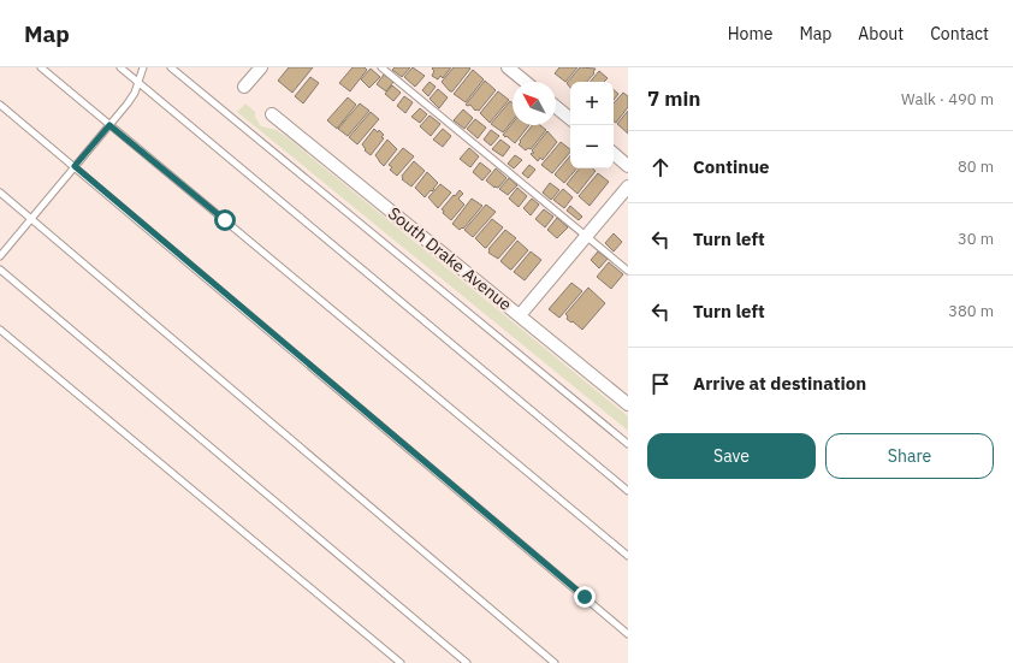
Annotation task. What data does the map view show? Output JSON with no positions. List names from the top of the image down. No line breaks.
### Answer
{"streets":{"street":["South Drake Avenue"]},"north":"top left","page":{"header":"Map","nav":["Home","Map","About","Contact"],"heading":["7 min","Walk · 490 m"],"map_buttons":["+","−"],"list":[["Continue","80 m"],["Turn left","30 m"],["Turn left","380 m"],"Arrive at destination"],"buttons":["Save","Share"]}}
